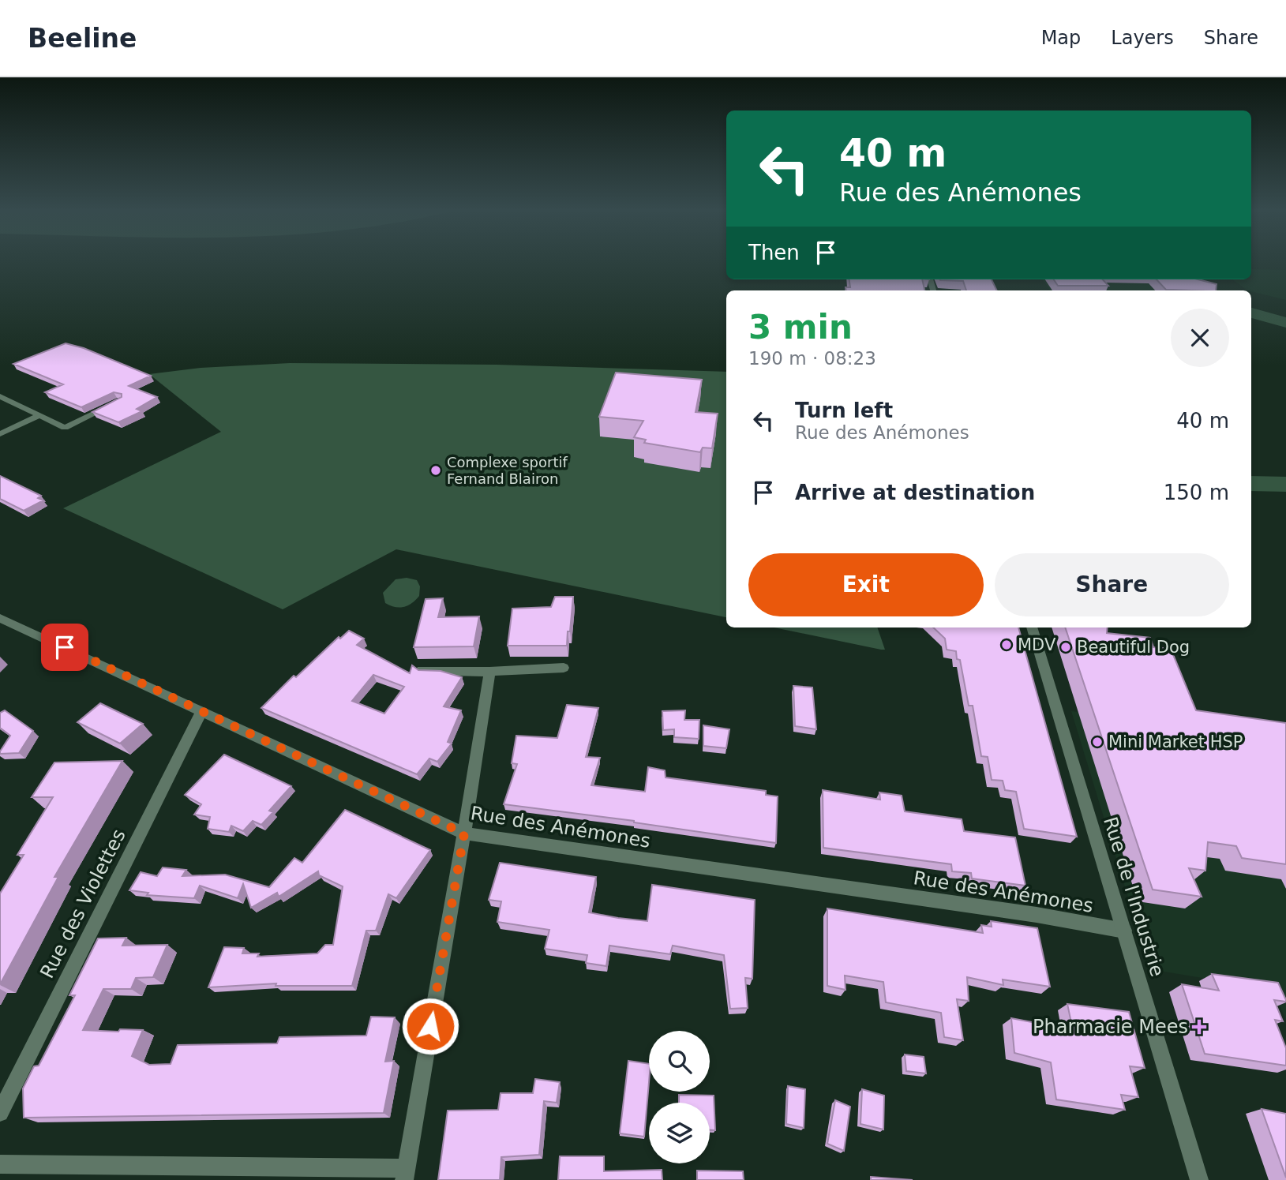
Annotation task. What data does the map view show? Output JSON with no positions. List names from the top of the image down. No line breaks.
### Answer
{"streets":{"street":["Rue des Anémones","Rue de l'Industrie","Rue des Violettes"]},"crossings":[["Rue des Anémones","Rue de l'Industrie"],["Rue des Anémones","Rue des Violettes"]],"places":{"other":["Complexe sportif Fernand Blairon","MDV","Beautiful Dog","Mini Market HSP"],"health":["Pharmacie Mees"]},"page":{"header":"Beeline","nav":["Map","Layers","Share"],"turn":["40 m","Rue des Anémones"],"then":"Then","heading":["3 min","190 m · 08:23"],"list":[{"name":"Turn left","note":"Rue des Anémones","value":"40 m"},{"name":"Arrive at destination","value":"150 m"}],"buttons":["Exit","Share"]}}
